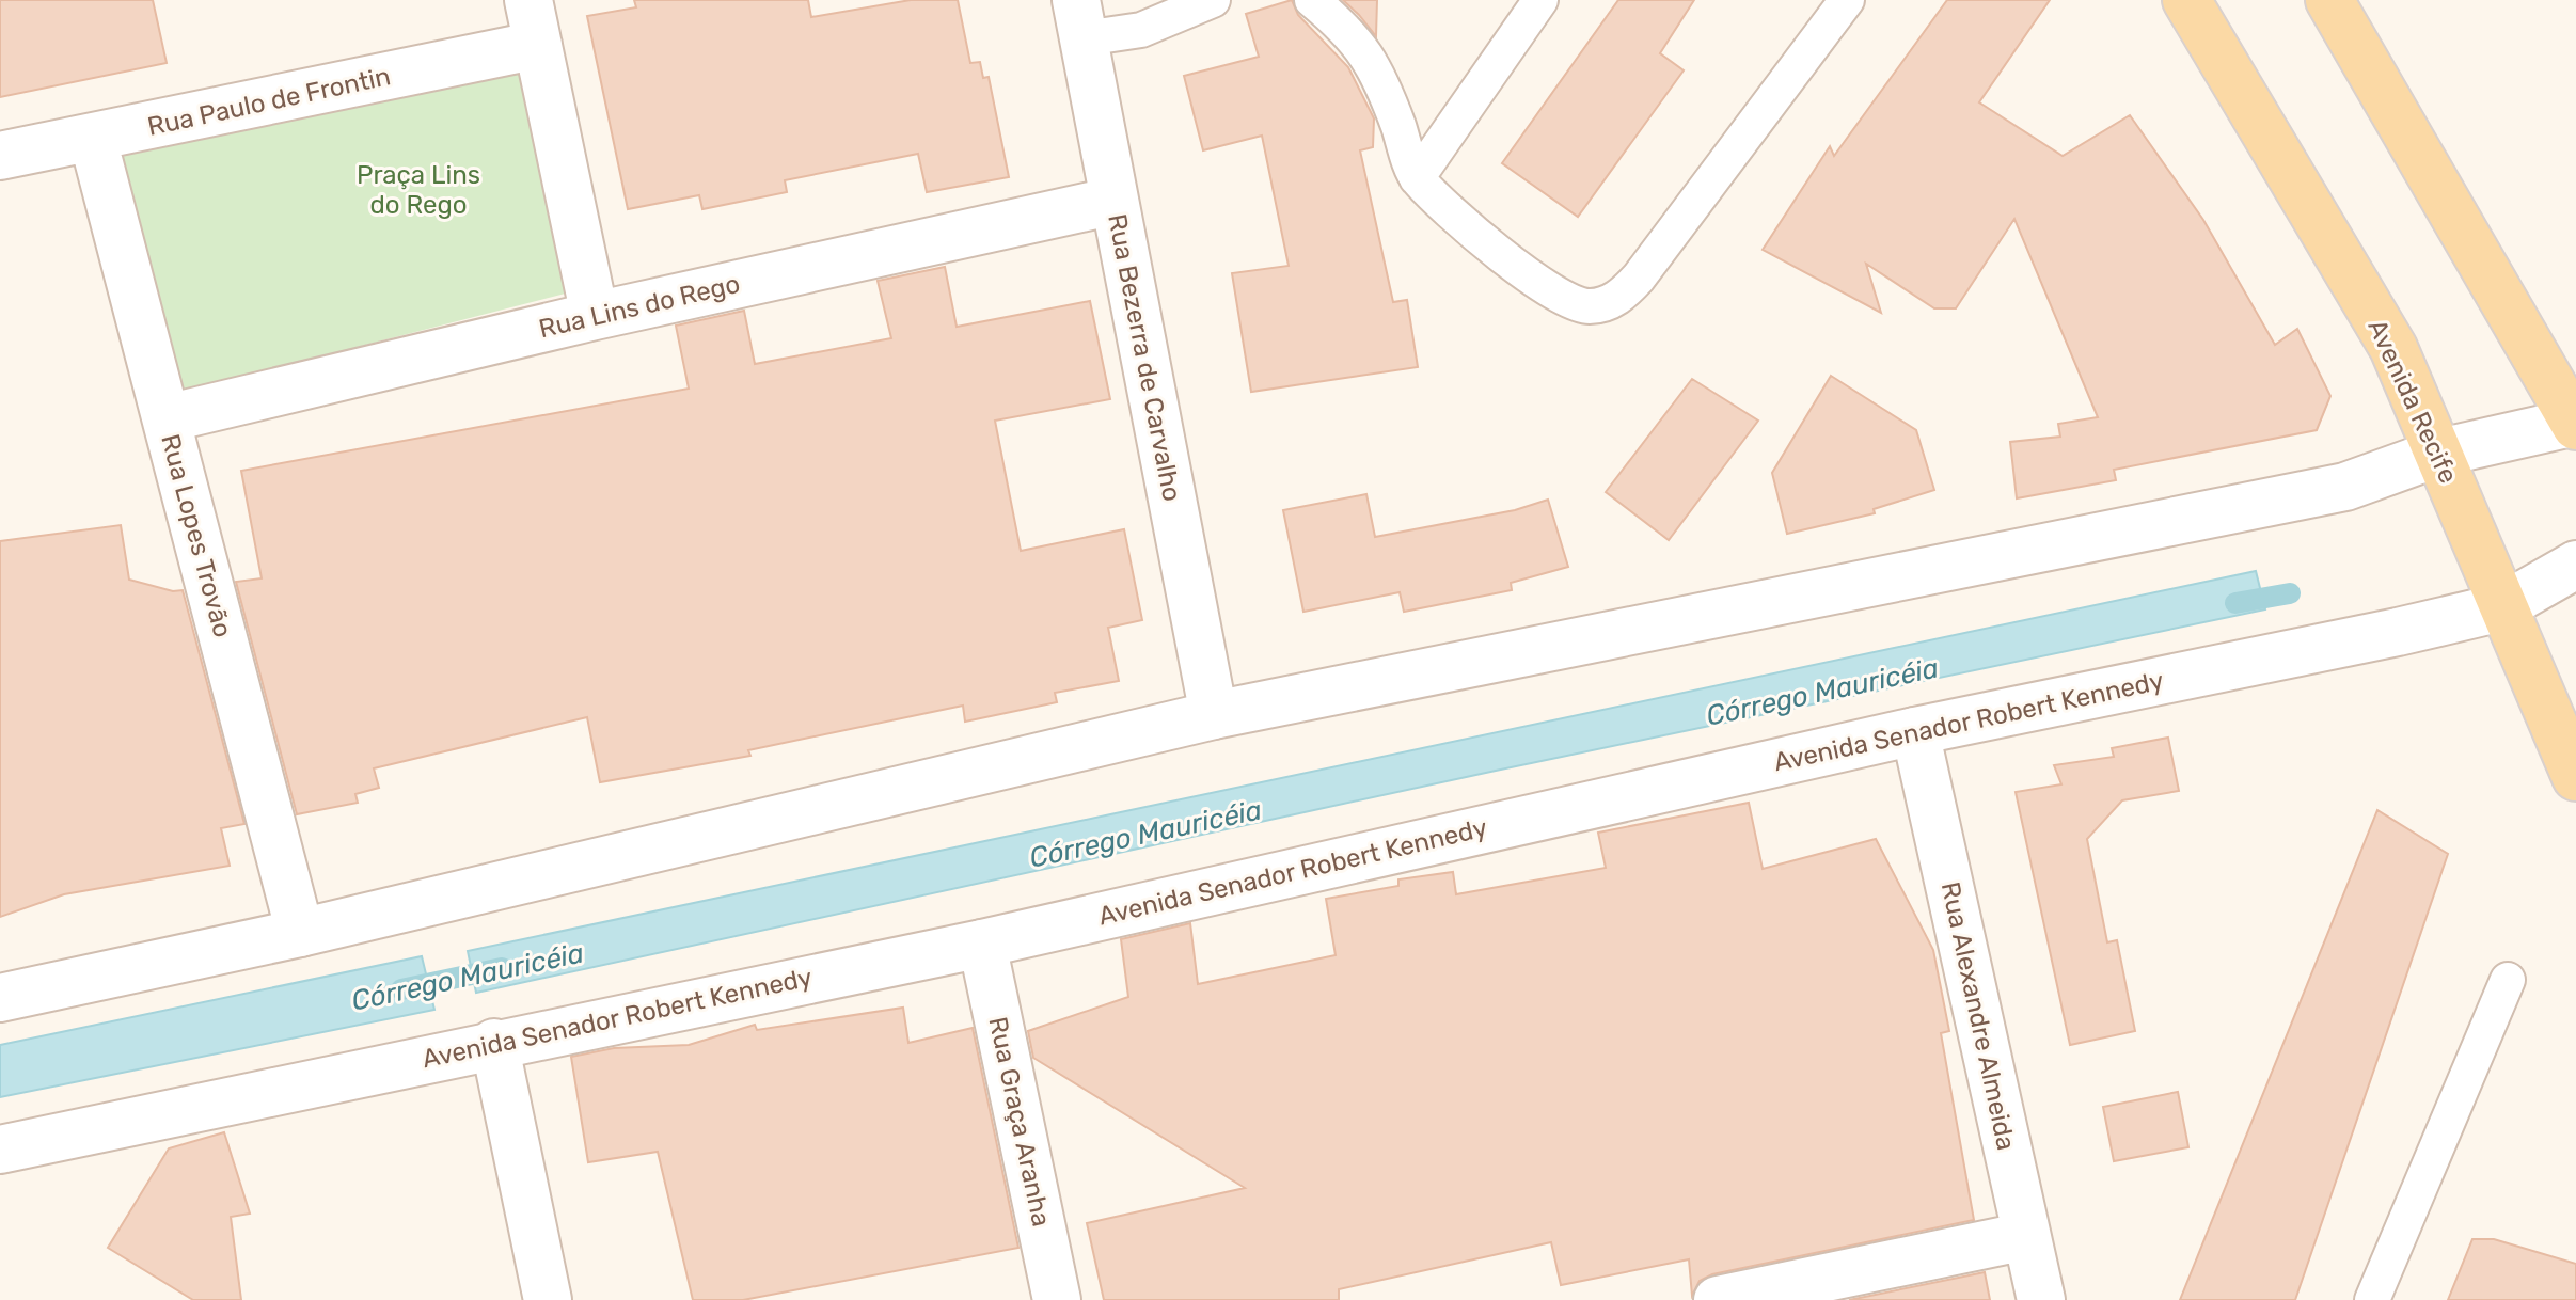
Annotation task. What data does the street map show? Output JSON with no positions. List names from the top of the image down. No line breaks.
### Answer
{"streets":{"main road":["Avenida Recife"],"street":["Rua Paulo de Frontin","Rua Lins do Rego","Rua Bezerra de Carvalho","Rua Lopes Trovão","Avenida Senador Robert Kennedy","Rua Alexandre Almeida","Rua Graça Aranha"]},"crossings":[["Rua Paulo de Frontin","Rua Lopes Trovão"],["Rua Lins do Rego","Rua Bezerra de Carvalho"],["Rua Lins do Rego","Rua Lopes Trovão"],["Avenida Recife","Avenida Senador Robert Kennedy"],["Avenida Senador Robert Kennedy","Rua Alexandre Almeida"],["Avenida Senador Robert Kennedy","Rua Graça Aranha"]],"water":["Córrego Mauricéia"],"parks":["Praça Lins do Rego"]}
